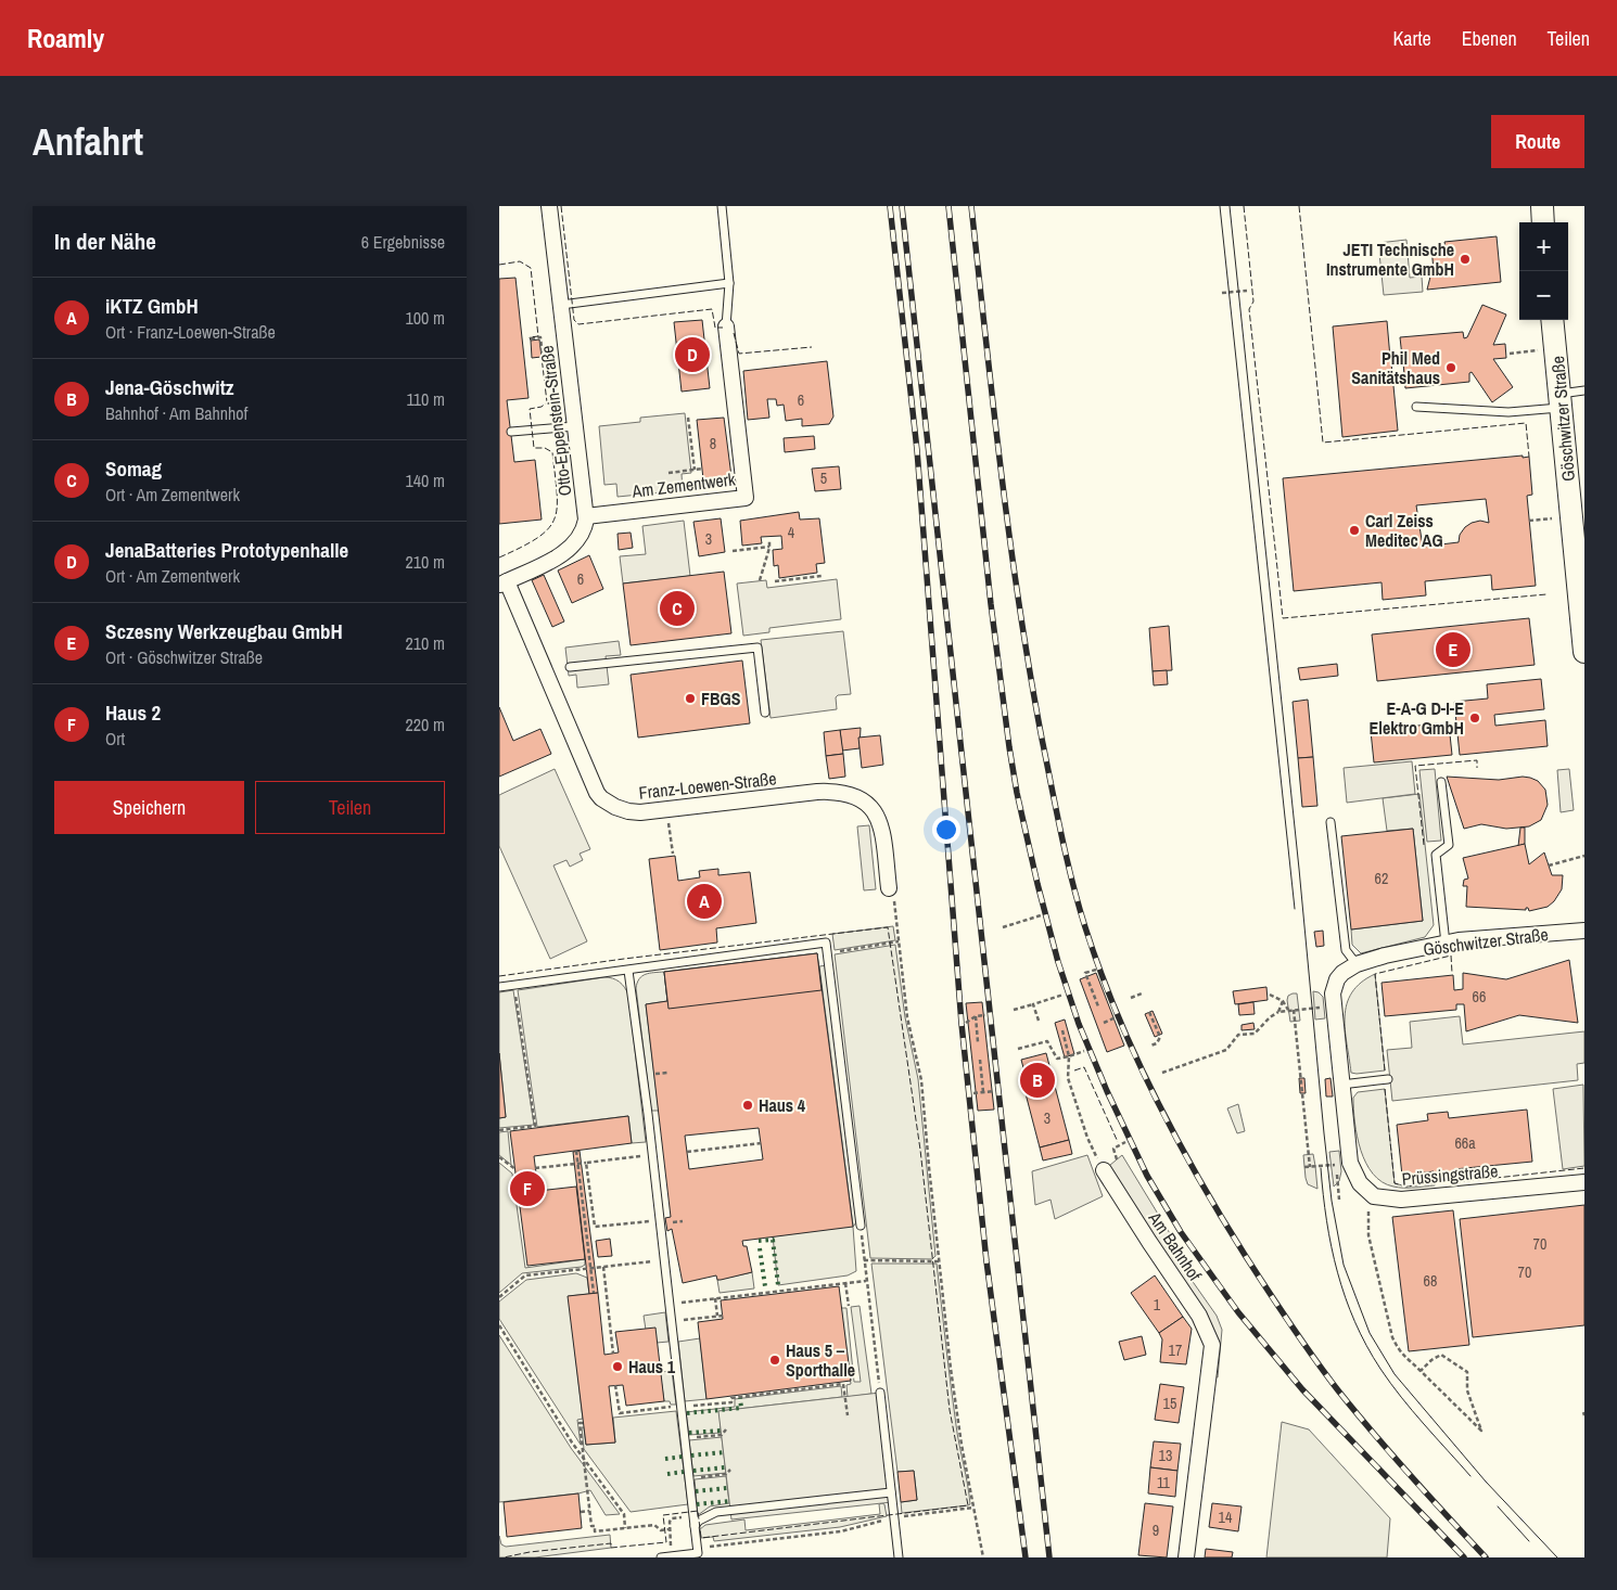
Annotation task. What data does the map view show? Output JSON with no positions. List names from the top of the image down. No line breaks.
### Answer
{"streets":{"main road":["Göschwitzer Straße"],"street":["Otto-Eppenstein-Straße","Am Zementwerk","Franz-Loewen-Straße","Prüssingstraße","Am Bahnhof"]},"crossings":[["Otto-Eppenstein-Straße","Am Zementwerk"],["Otto-Eppenstein-Straße","Franz-Loewen-Straße"]],"places":["JETI Technische Instrumente GmbH","Phil Med Sanitätshaus","Carl Zeiss Meditec AG","FBGS","E-A-G D-I-E Elektro GmbH","Haus 4","Haus 5 – Sporthalle","Haus 1"],"house_numbers":["6","8","5","4","3","6","62","66","3","66a","70","70","68","1","17","15","13","11","14","9"],"page":{"header":"Roamly","nav":["Karte","Ebenen","Teilen"],"buttons":["Route",["Speichern","Teilen"]],"title":"Anfahrt","heading":["In der Nähe","6 Ergebnisse"],"map_buttons":["+","−"],"list":[{"mark":"A","name":"iKTZ GmbH","note":"Ort · Franz-Loewen-Straße","value":"100 m"},{"mark":"B","name":"Jena-Göschwitz","note":"Bahnhof · Am Bahnhof","value":"110 m"},{"mark":"C","name":"Somag","note":"Ort · Am Zementwerk","value":"140 m"},{"mark":"D","name":"JenaBatteries Prototypenhalle","note":"Ort · Am Zementwerk","value":"210 m"},{"mark":"E","name":"Sczesny Werkzeugbau GmbH","note":"Ort · Göschwitzer Straße","value":"210 m"},{"mark":"F","name":"Haus 2","note":"Ort","value":"220 m"}],"pins":["D","C","E","A","B","F"]}}
